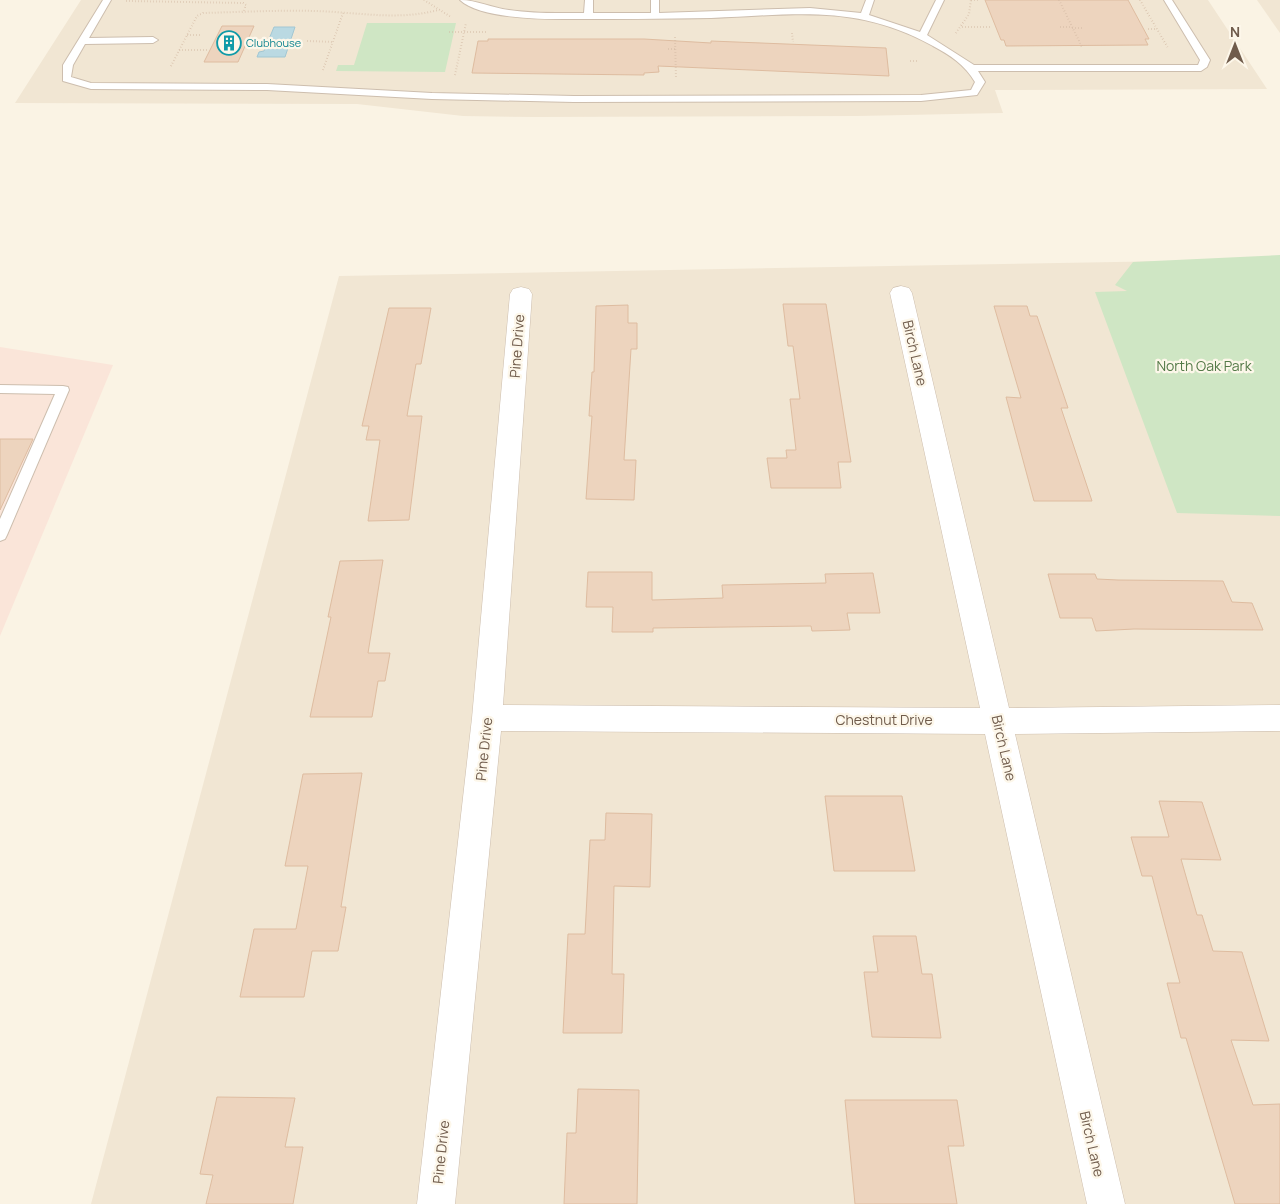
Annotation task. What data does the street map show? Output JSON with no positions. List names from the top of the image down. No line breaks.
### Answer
{"streets":{"street":["Pine Drive","Birch Lane","Chestnut Drive"]},"crossings":[["Pine Drive","Chestnut Drive"],["Birch Lane","Chestnut Drive"]],"parks":["North Oak Park"],"places":{"building":["Clubhouse"]},"north":"top"}
